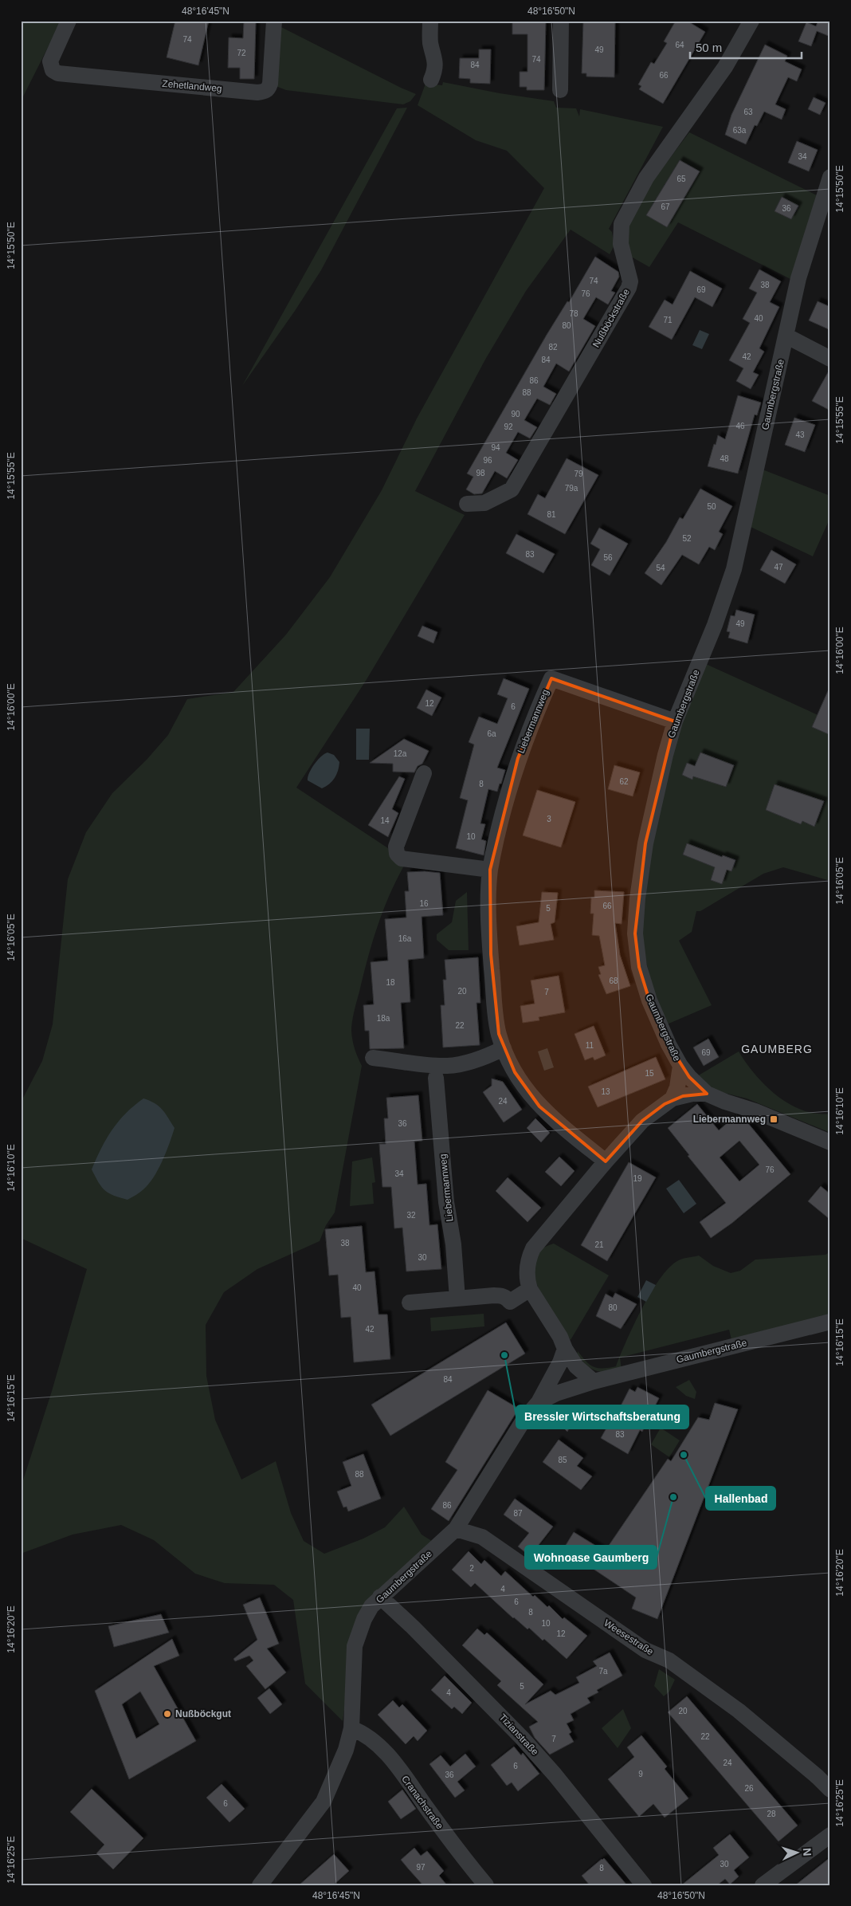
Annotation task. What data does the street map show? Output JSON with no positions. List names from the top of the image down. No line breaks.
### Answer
{"streets":{"street":["Zehetlandweg","Nußböckstraße","Gaumbergstraße","Liebermannweg","Weesestraße","Tizianstraße","Cranachstraße"]},"crossings":[["Gaumbergstraße","Liebermannweg"],["Gaumbergstraße","Weesestraße"],["Gaumbergstraße","Tizianstraße"],["Gaumbergstraße","Cranachstraße"]],"districts":["GAUMBERG"],"places":{"transit":["Liebermannweg"],"other":["Bressler Wirtschaftsberatung","Hallenbad","Wohnoase Gaumberg","Nußböckgut"]},"house_numbers":["74","64","49","72","74","84","66","63","63a","34","65","67","36","74","38","69","76","78","40","71","80","82","42","84","86","88","90","46","92","43","94","48","96","98","79","79a","50","81","52","83","56","47","54","49","12","6","6a","12a","62","8","3","14","10","16","66","5","16a","68","18","20","7","18a","22","11","69","15","13","24","36","76","34","19","32","38","21","30","40","80","42","84","83","85","88","86","87","2","4","6","8","10","12","7a","5","4","20","22","7","24","6","9","36","26","6","28","30","97","8"],"scale_bar":"50 m","north":"right","coordinates":["48°16'45\"N","48°16'50\"N","14°15'50\"E","14°15'55\"E","14°16'00\"E","14°16'05\"E","14°16'10\"E","14°16'15\"E","14°16'20\"E","14°16'25\"E"]}
